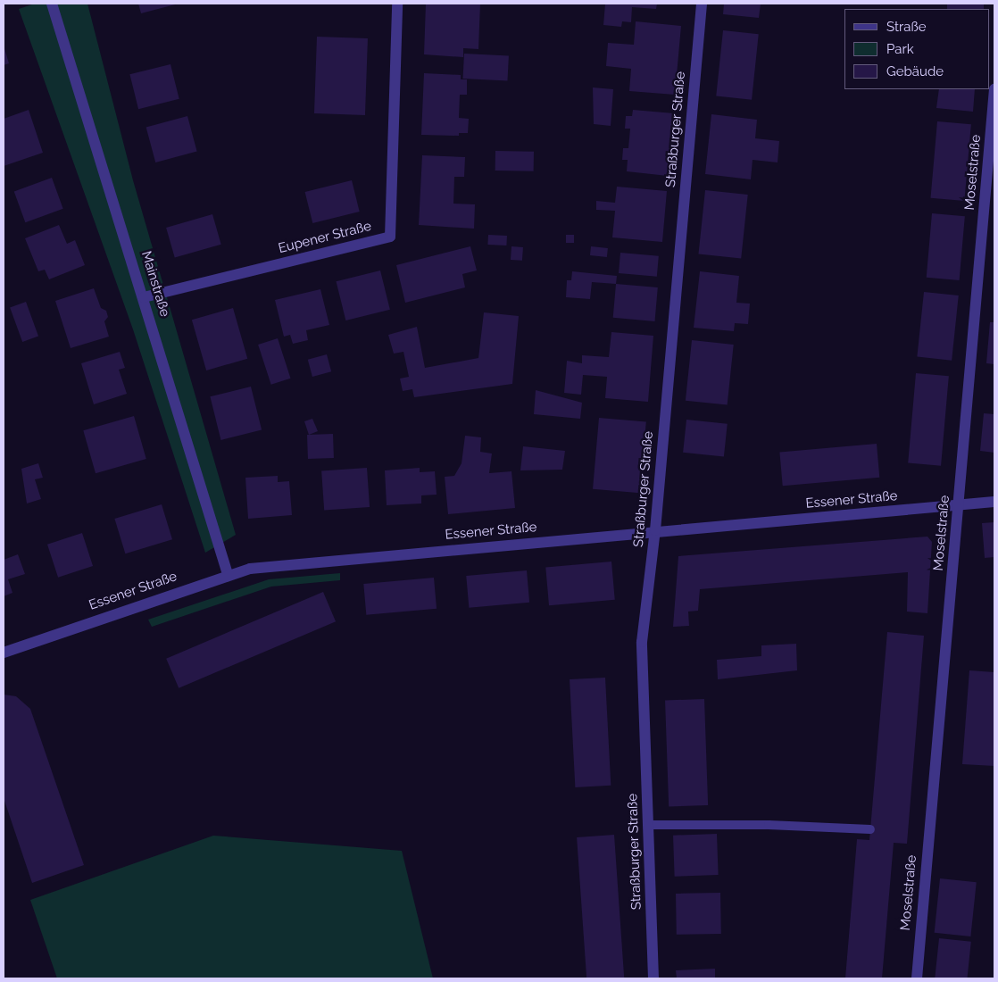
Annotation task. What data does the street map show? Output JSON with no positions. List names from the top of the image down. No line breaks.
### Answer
{"streets":{"street":["Straßburger Straße","Moselstraße","Eupener Straße","Mainstraße","Essener Straße"]},"crossings":[["Straßburger Straße","Essener Straße"],["Moselstraße","Essener Straße"],["Eupener Straße","Mainstraße"],["Mainstraße","Essener Straße"]],"legend":["Straße","Park","Gebäude"]}
